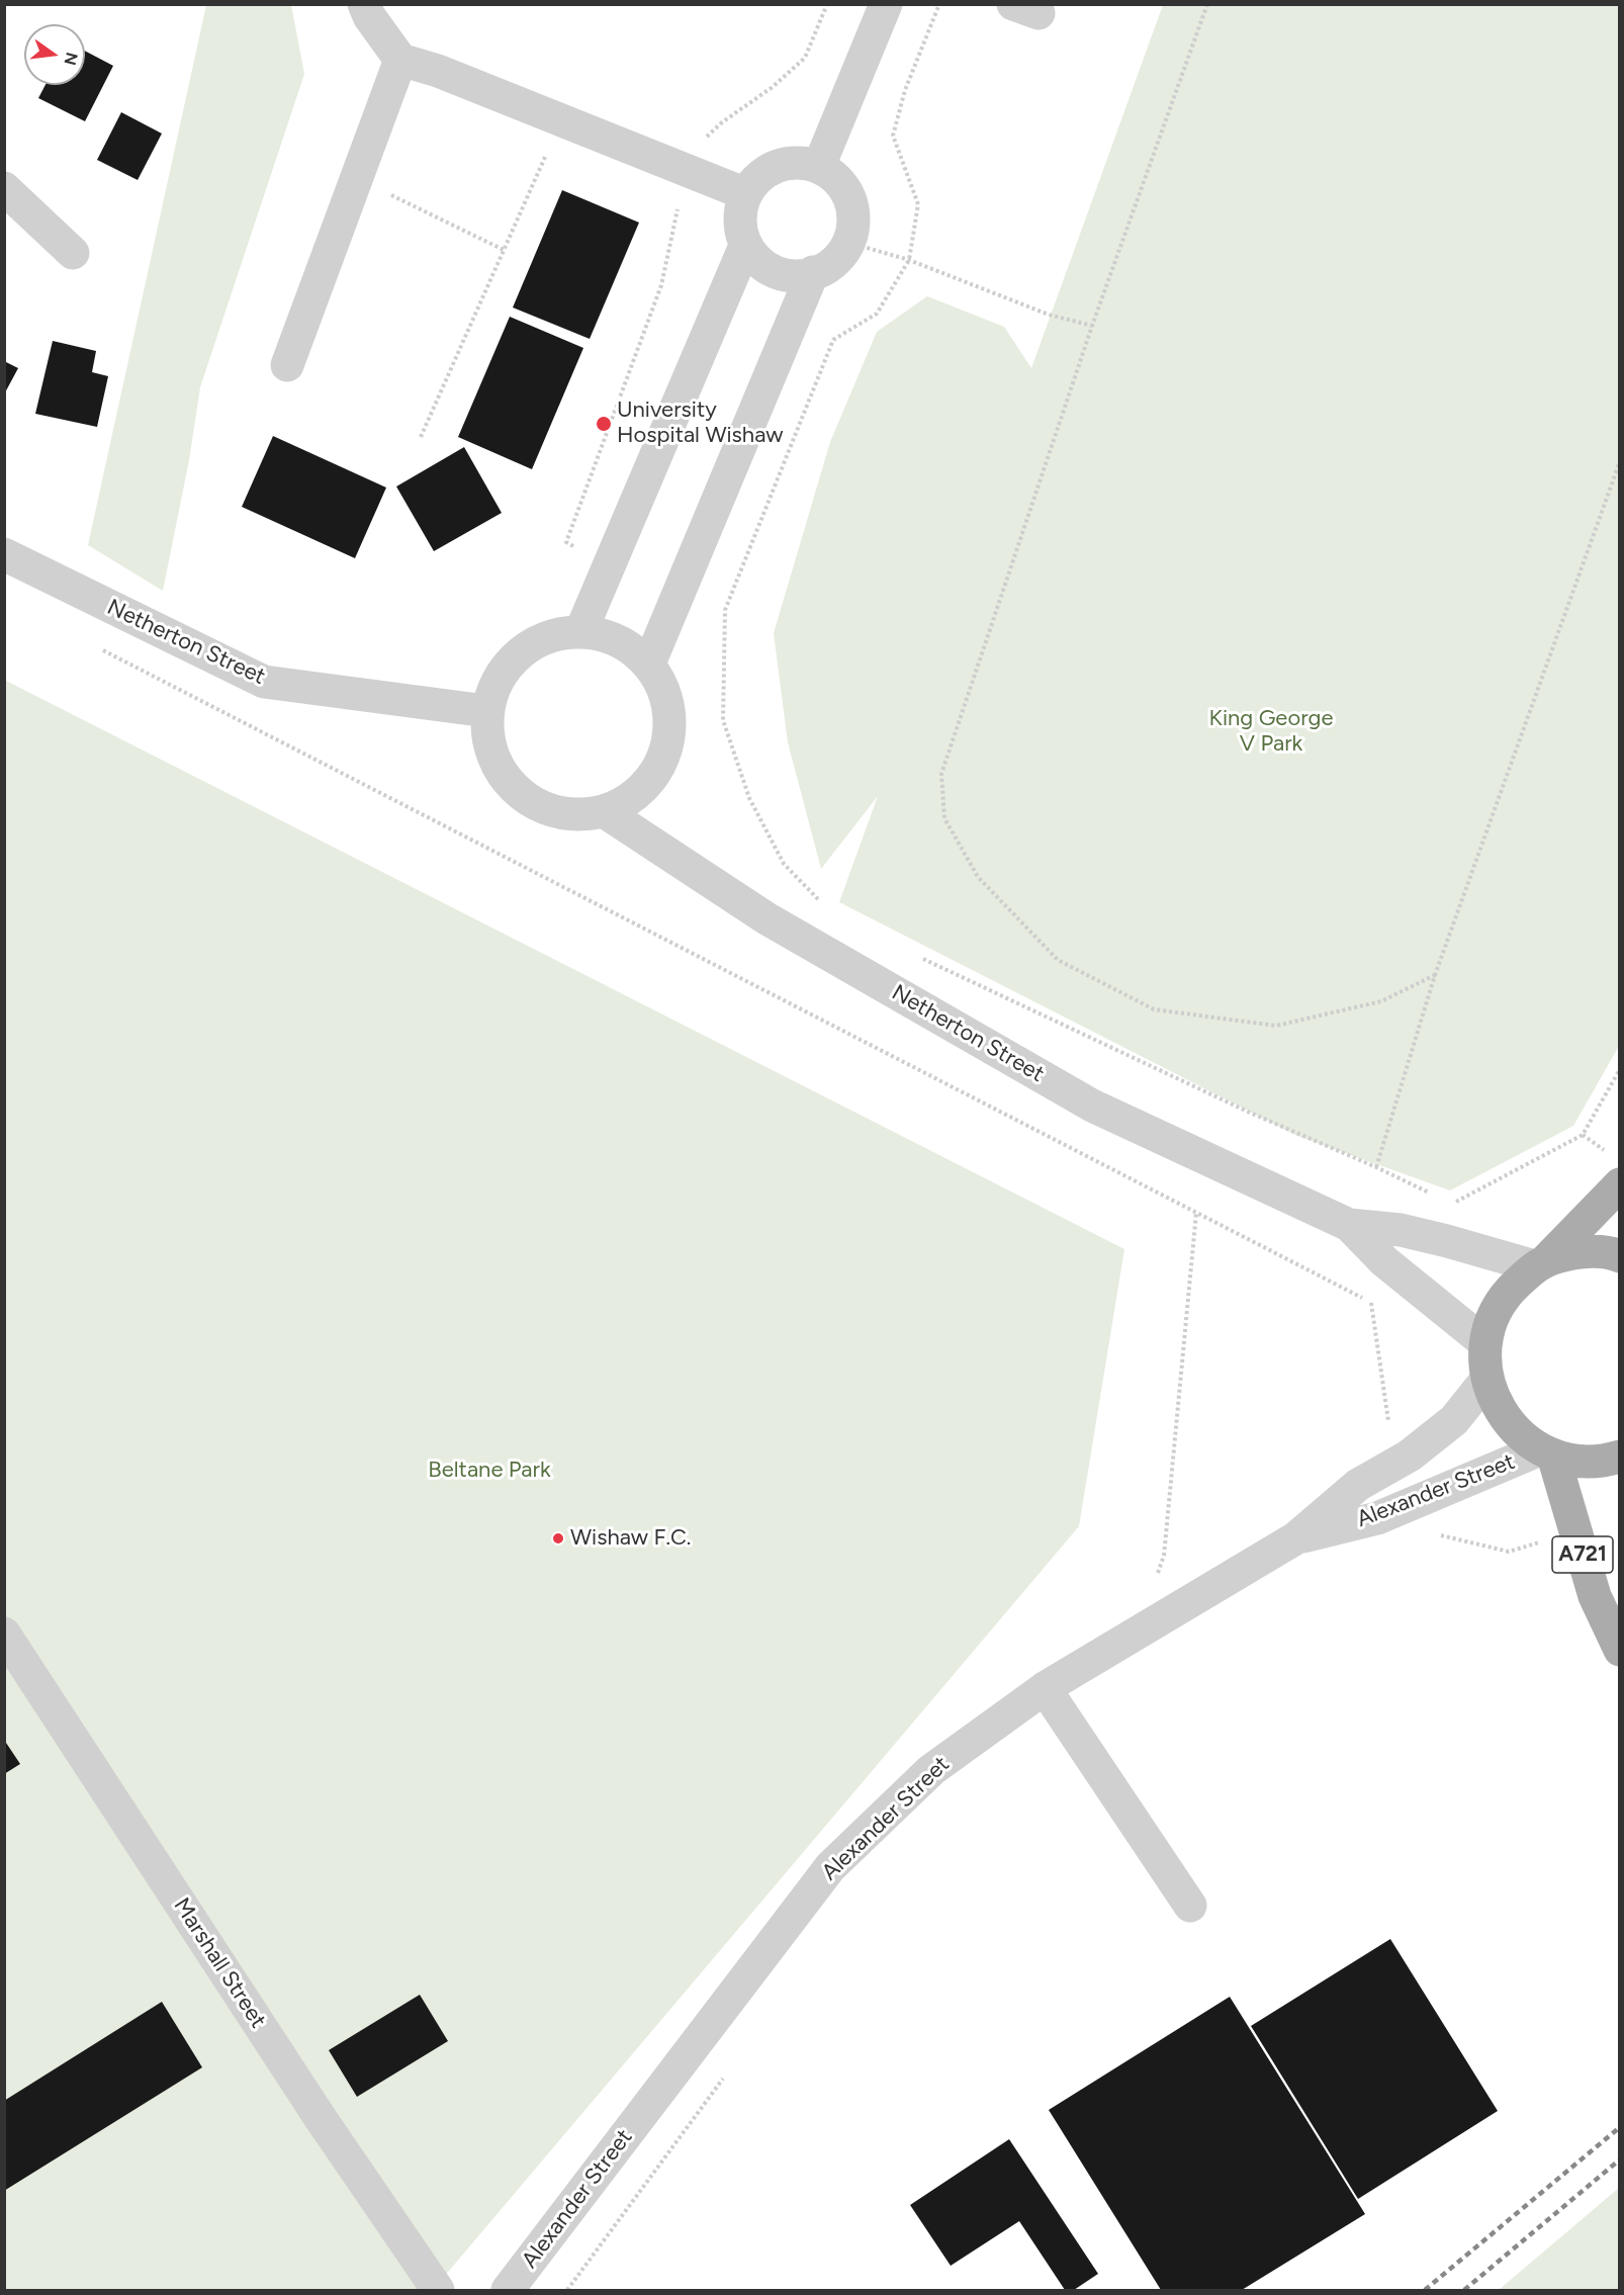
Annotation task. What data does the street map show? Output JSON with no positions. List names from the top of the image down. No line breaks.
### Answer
{"streets":{"main road":["A721"],"street":["Netherton Street","Alexander Street","Marshall Street"]},"crossings":[["Alexander Street","A721"]],"parks":["King George V Park","Beltane Park"],"places":["University Hospital Wishaw","Wishaw F.C."],"north":"right"}
